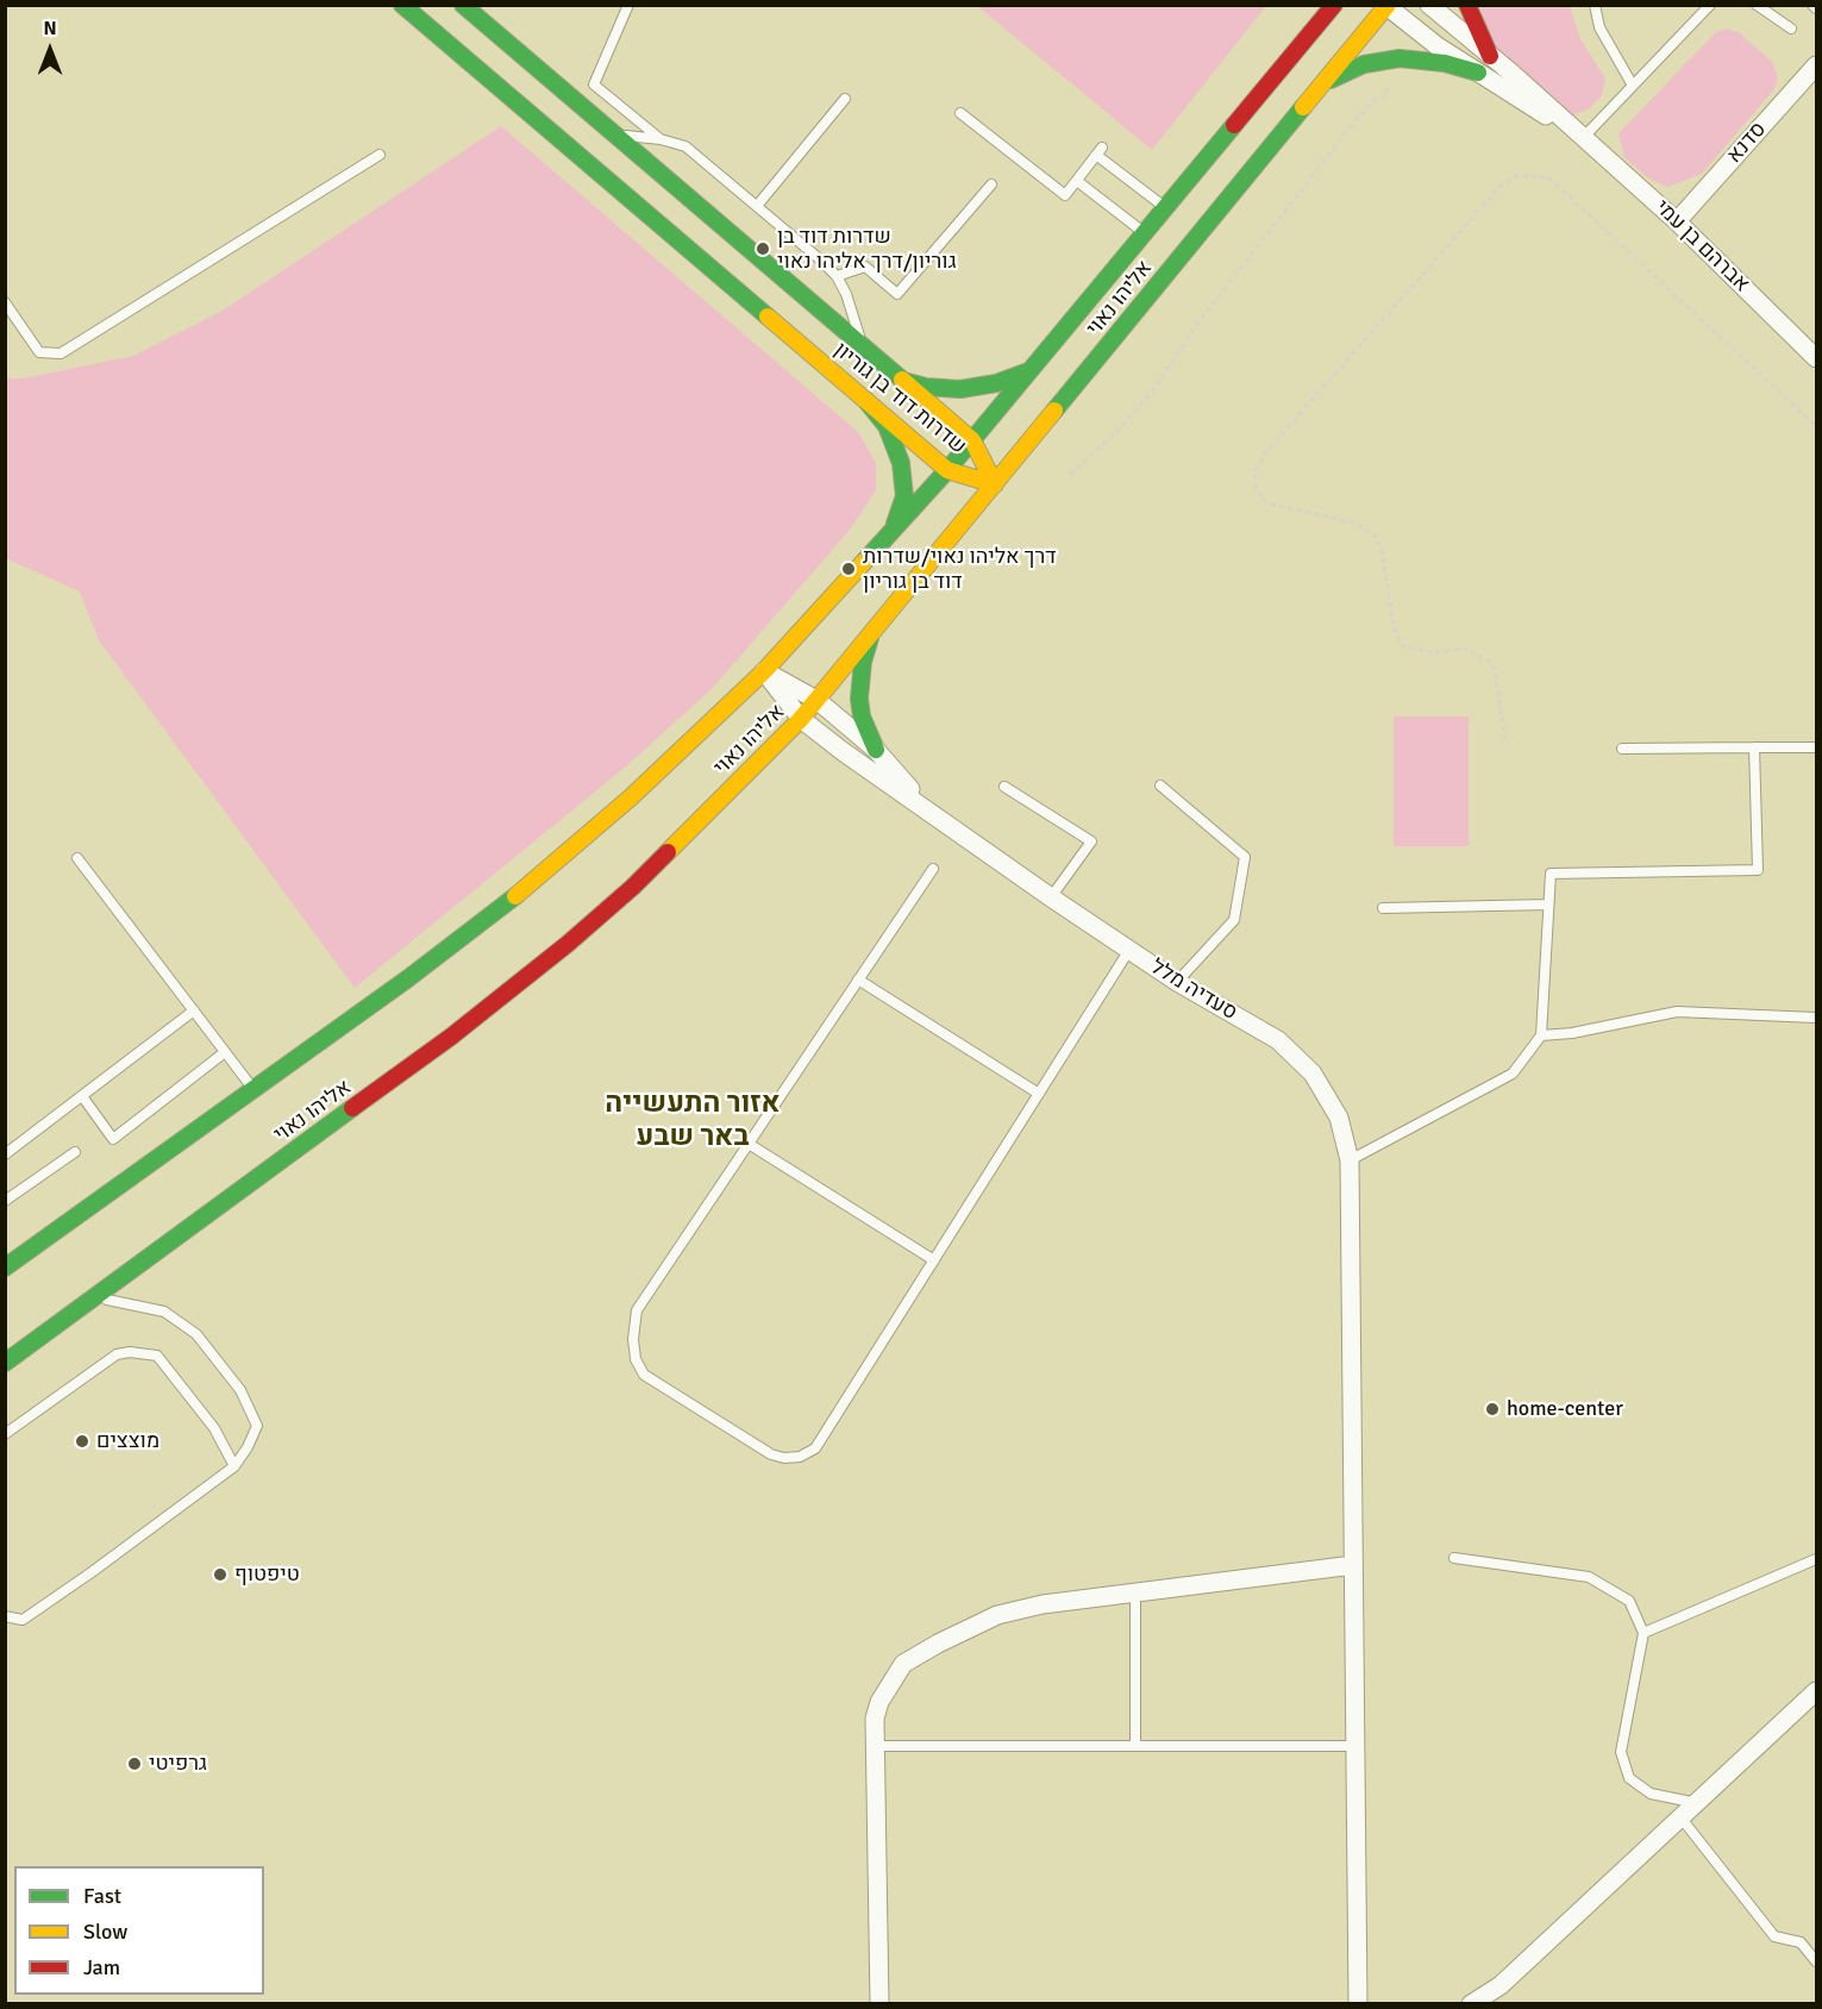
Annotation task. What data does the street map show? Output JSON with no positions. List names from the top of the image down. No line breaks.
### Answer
{"streets":{"main road":["אליהו נאוי","שדרות דוד בן גוריון"],"street":["סדנא","אברהם בן עמי","סעדיה מלל"]},"crossings":[["סדנא","אברהם בן עמי"],["אברהם בן עמי","אליהו נאוי"],["אליהו נאוי","שדרות דוד בן גוריון"],["אליהו נאוי","סעדיה מלל"]],"districts":["אזור התעשייה באר שבע"],"places":["שדרות דוד בן גוריון/דרך אליהו נאוי","דרך אליהו נאוי/שדרות דוד בן גוריון","home-center","מוצצים","טיפטוף","גרפיטי"],"legend":["Fast","Slow","Jam"],"north":"top"}
